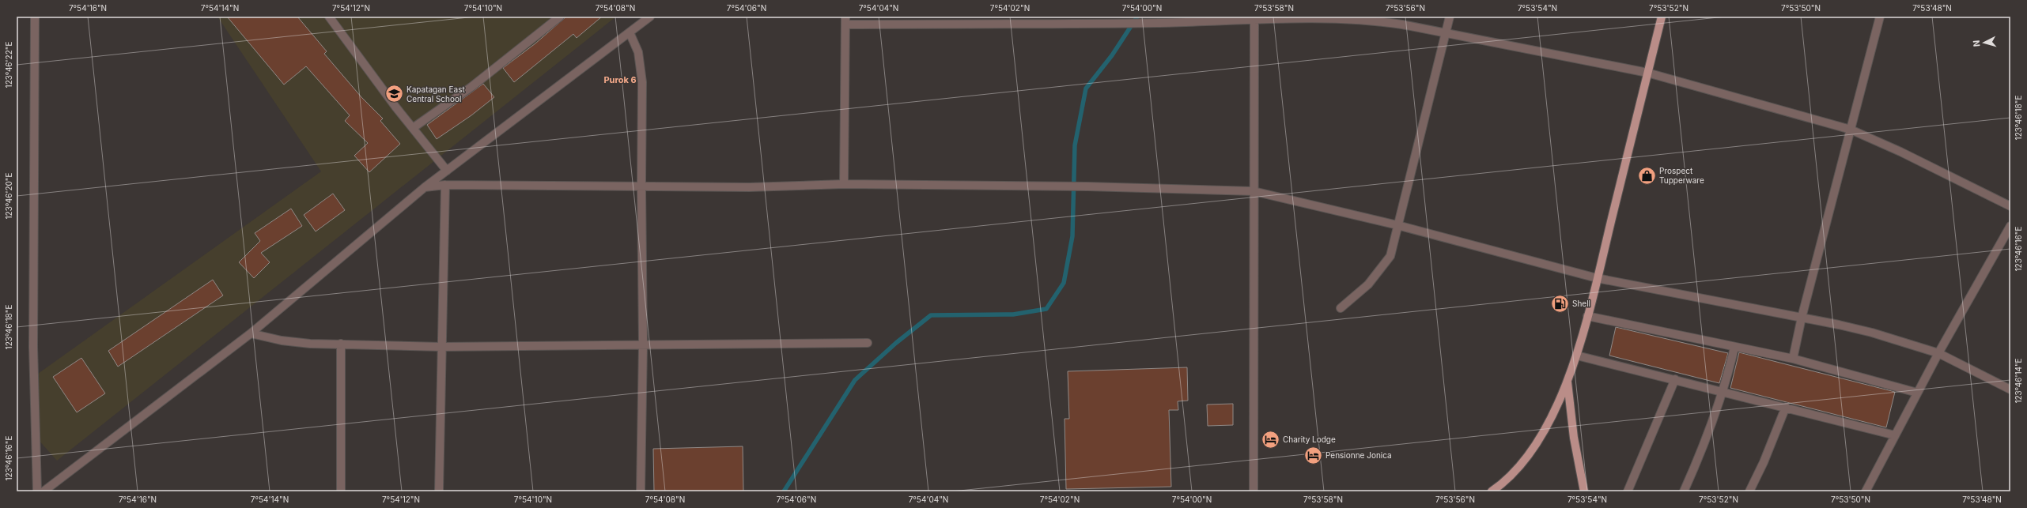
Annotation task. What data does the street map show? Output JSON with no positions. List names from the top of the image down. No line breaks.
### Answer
{"districts":["Purok 6"],"places":{"school or university":["Kapatagan East Central School"],"shop":["Prospect Tupperware"],"fuel station":["Shell"],"hotel":["Charity Lodge","Pensionne Jonica"]},"north":"left","coordinates":["7°54'16\"N","7°54'14\"N","7°54'12\"N","7°54'10\"N","7°54'08\"N","7°54'06\"N","7°54'04\"N","7°54'02\"N","7°54'00\"N","7°53'58\"N","7°53'56\"N","7°53'54\"N","7°53'52\"N","7°53'50\"N","7°53'48\"N","123°46'22\"E","123°46'18\"E","123°46'20\"E","123°46'16\"E","123°46'14\"E"]}
